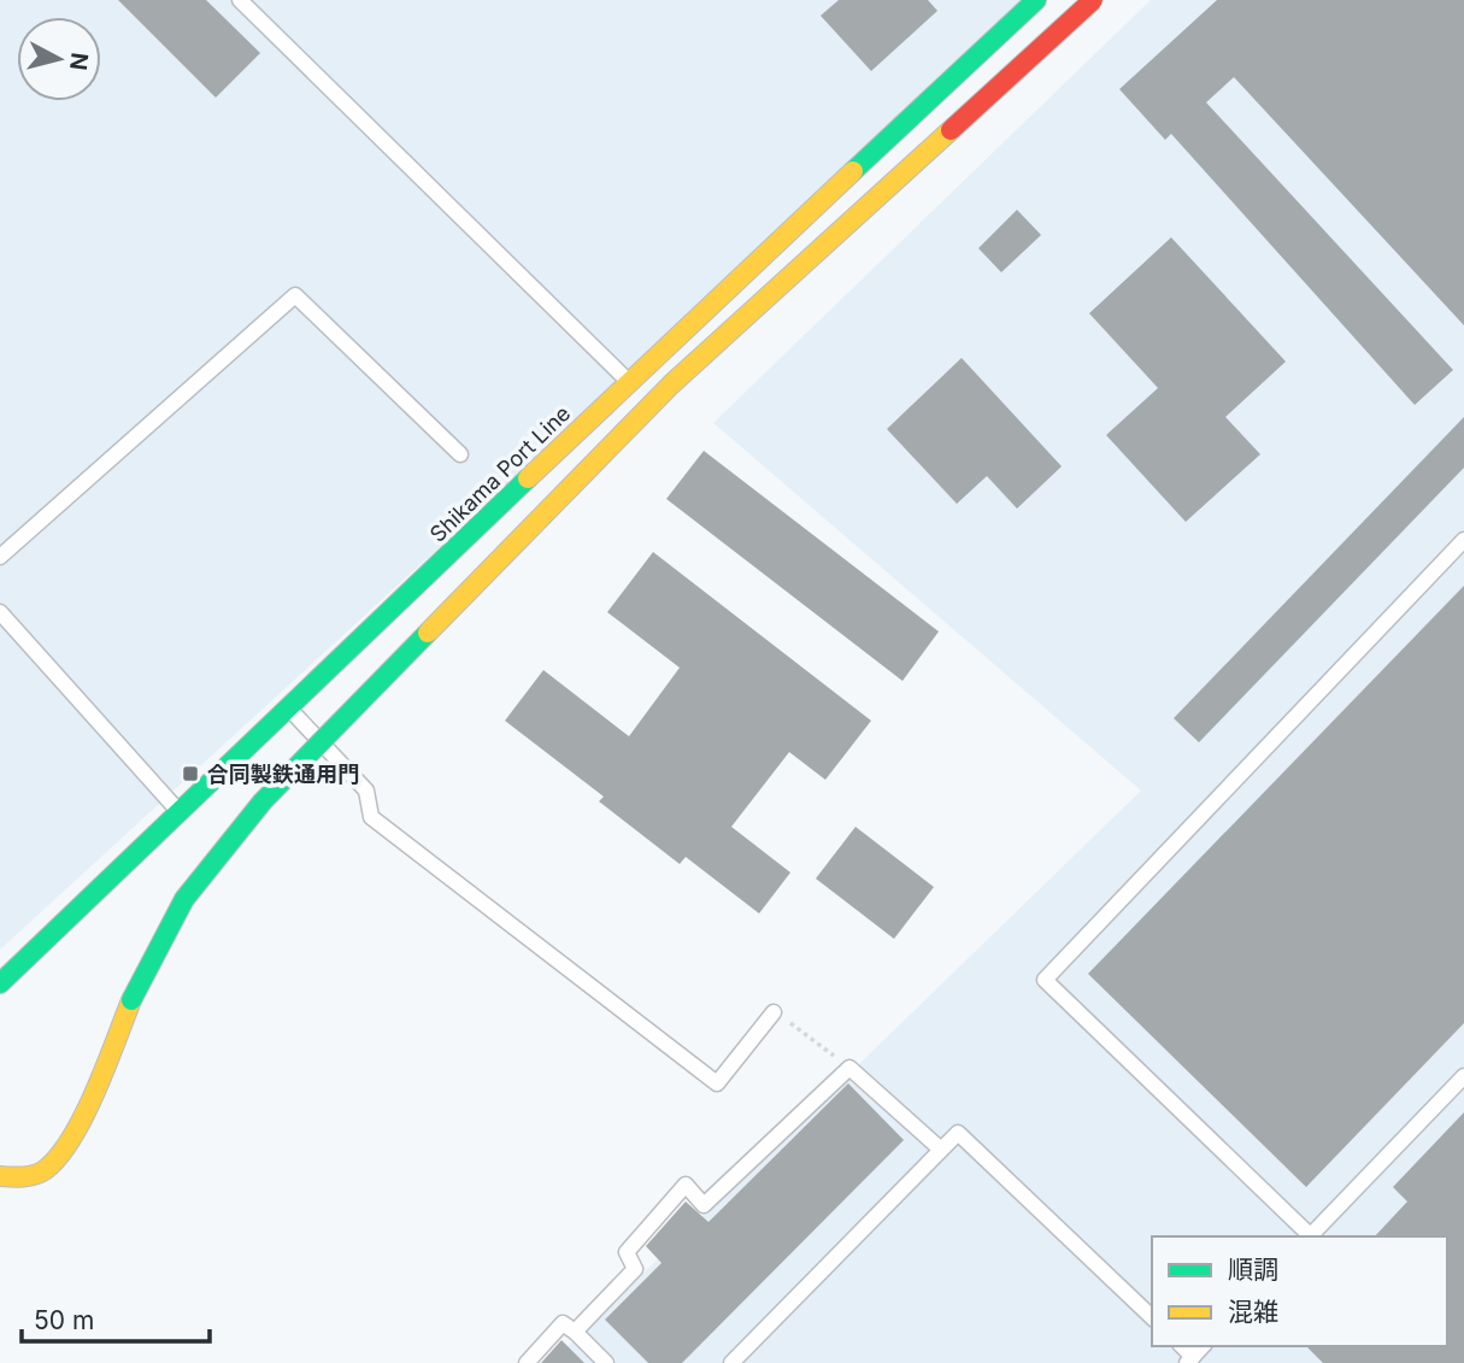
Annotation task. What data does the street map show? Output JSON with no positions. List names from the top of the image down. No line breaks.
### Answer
{"streets":{"street":["Shikama Port Line"]},"places":{"transit":["合同製鉄通用門"]},"legend":["順調","混雑"],"scale_bar":"50 m","north":"right"}
